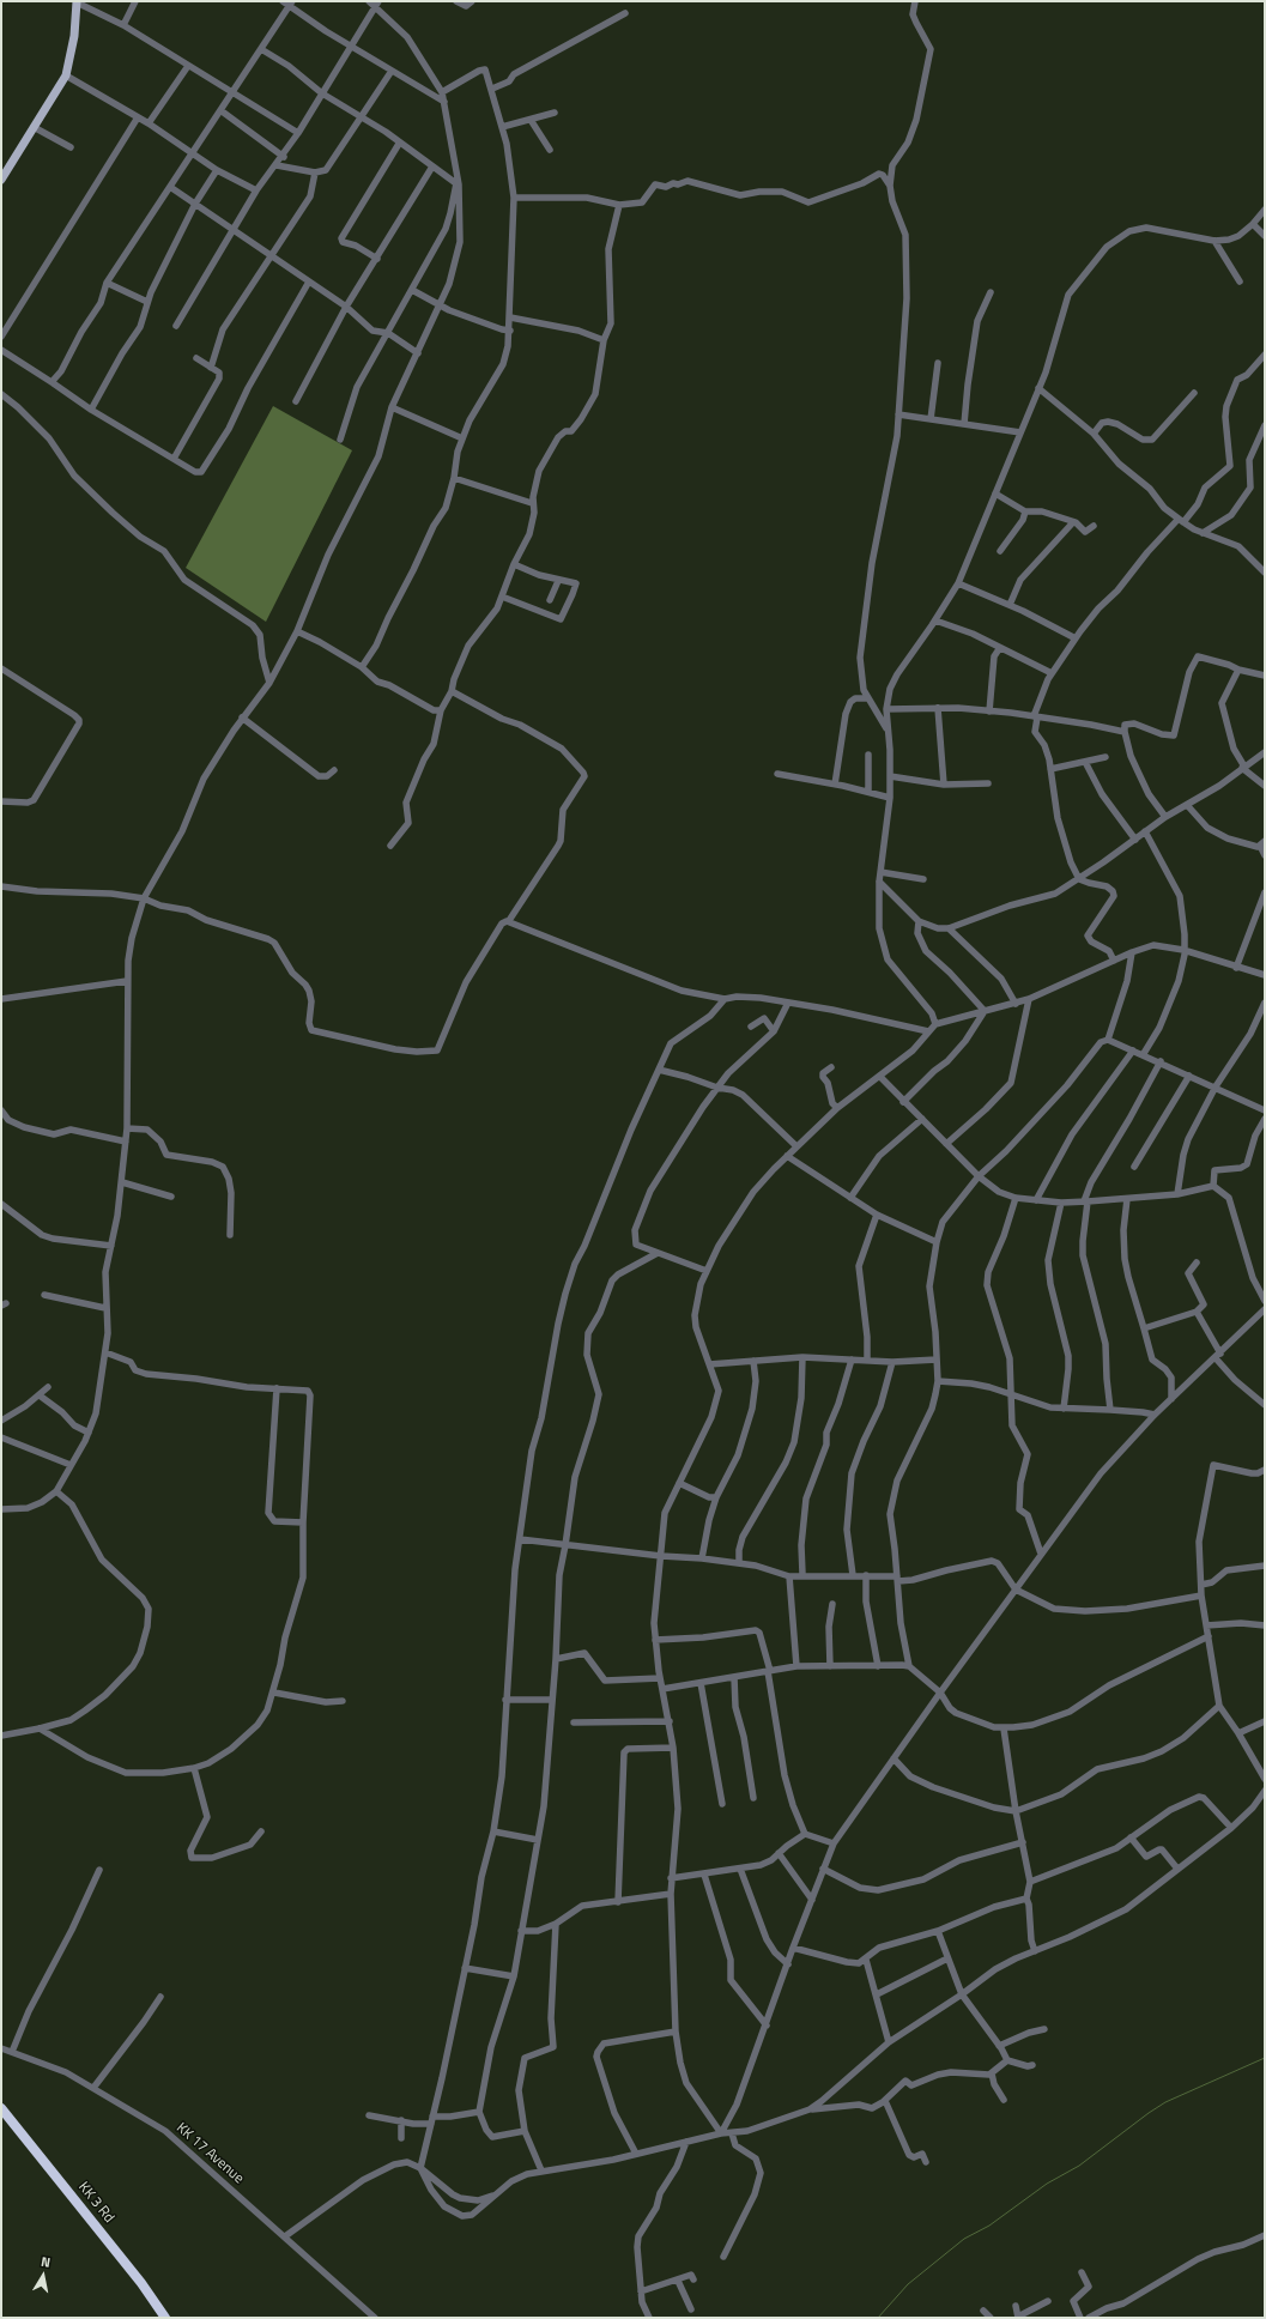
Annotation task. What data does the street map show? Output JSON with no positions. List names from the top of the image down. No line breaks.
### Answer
{"streets":{"highway":["KK 3 Rd"],"street":["KK 17 Avenue"]},"north":"top"}
